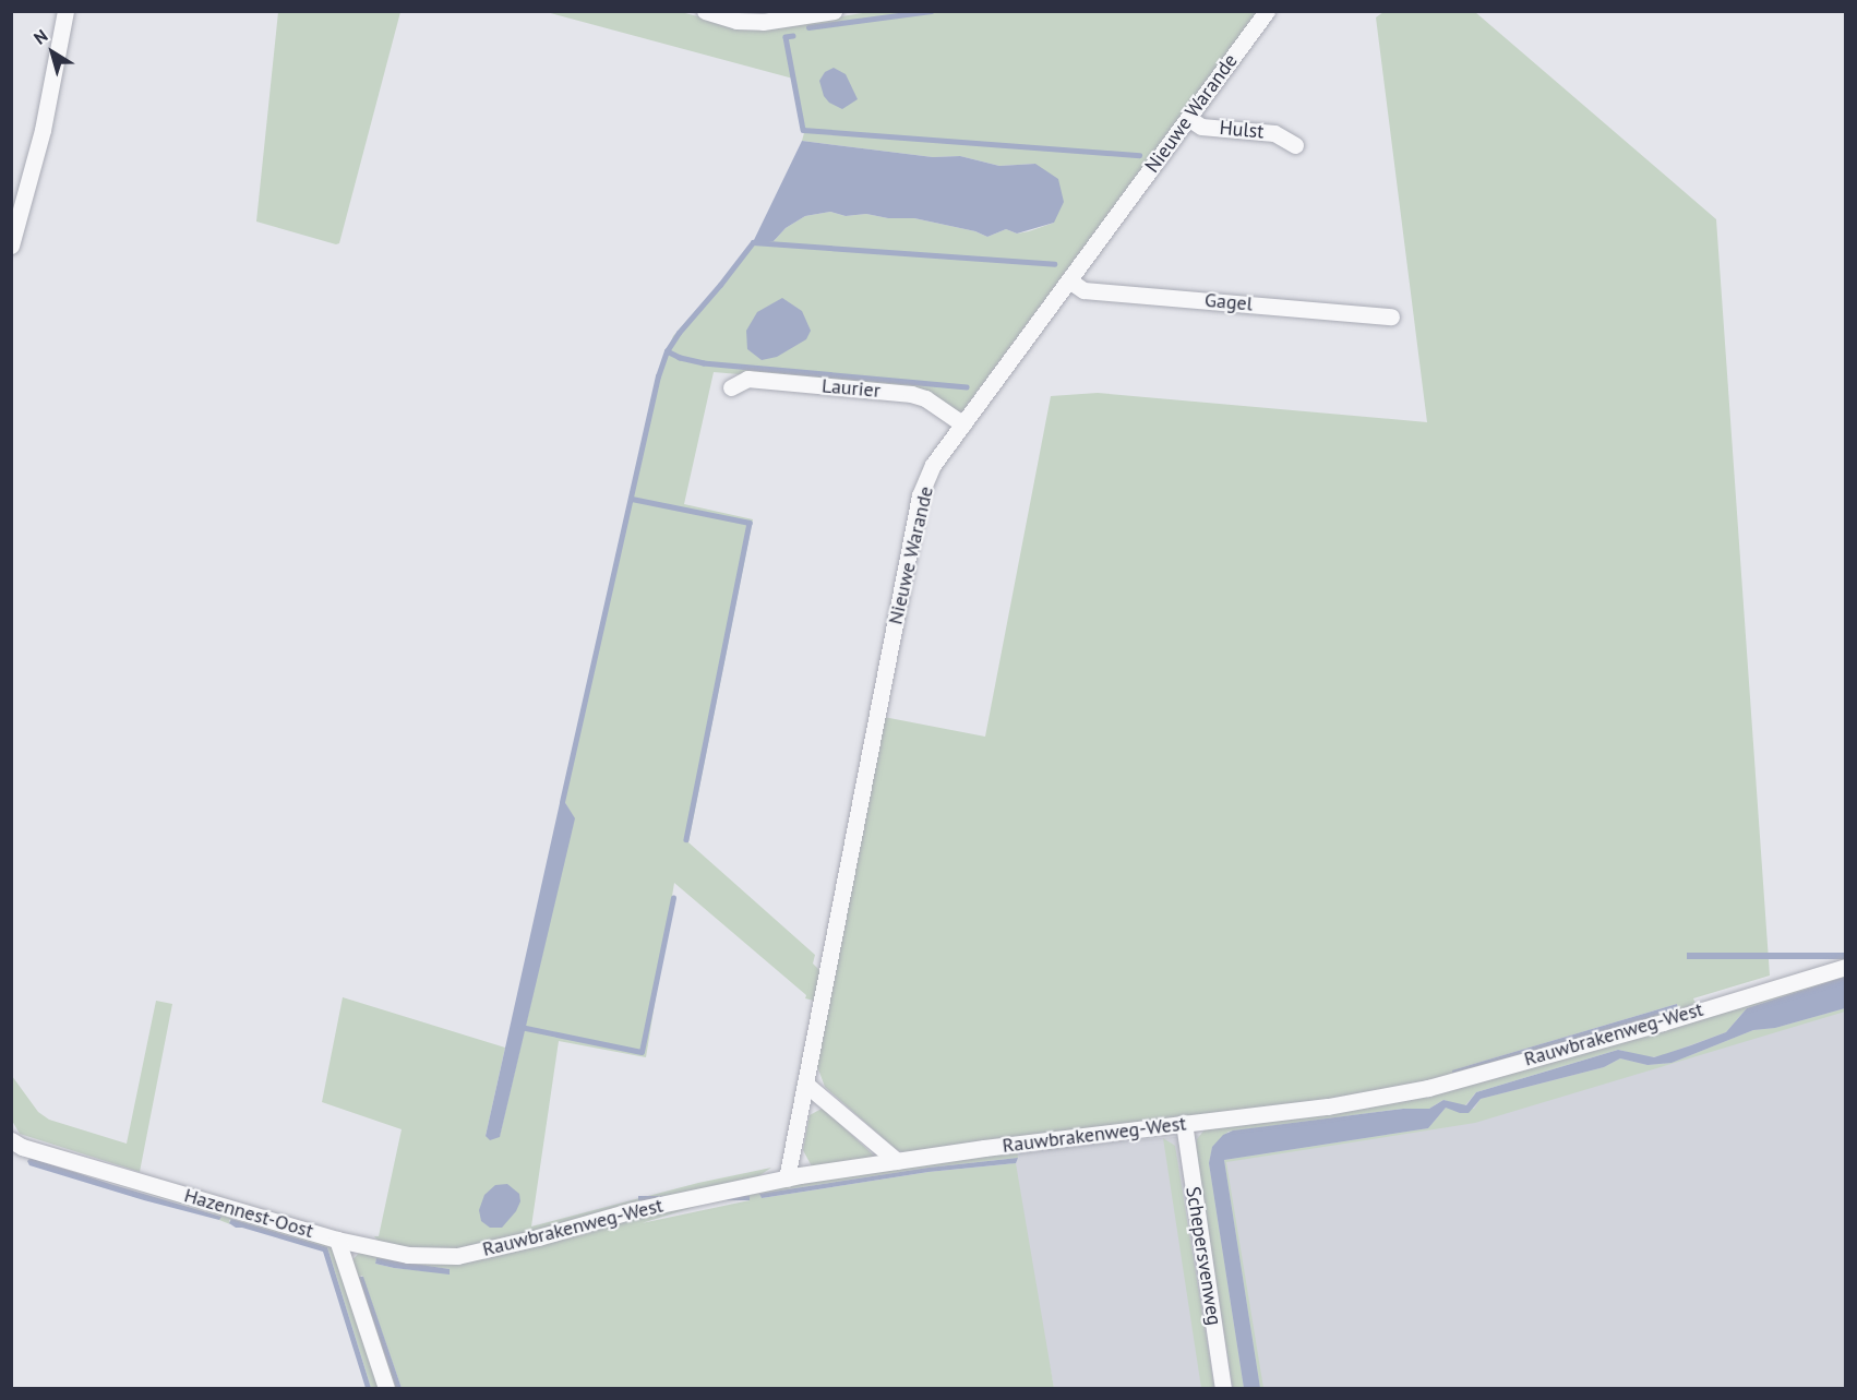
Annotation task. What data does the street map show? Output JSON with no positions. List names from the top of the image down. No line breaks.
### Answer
{"streets":{"street":["Nieuwe Warande","Hulst","Gagel","Laurier","Rauwbrakenweg-West","Hazennest-Oost","Schepersvenweg"]},"crossings":[["Nieuwe Warande","Hulst"],["Nieuwe Warande","Gagel"],["Nieuwe Warande","Laurier"],["Nieuwe Warande","Rauwbrakenweg-West"],["Rauwbrakenweg-West","Hazennest-Oost"],["Rauwbrakenweg-West","Schepersvenweg"]],"north":"top left"}
